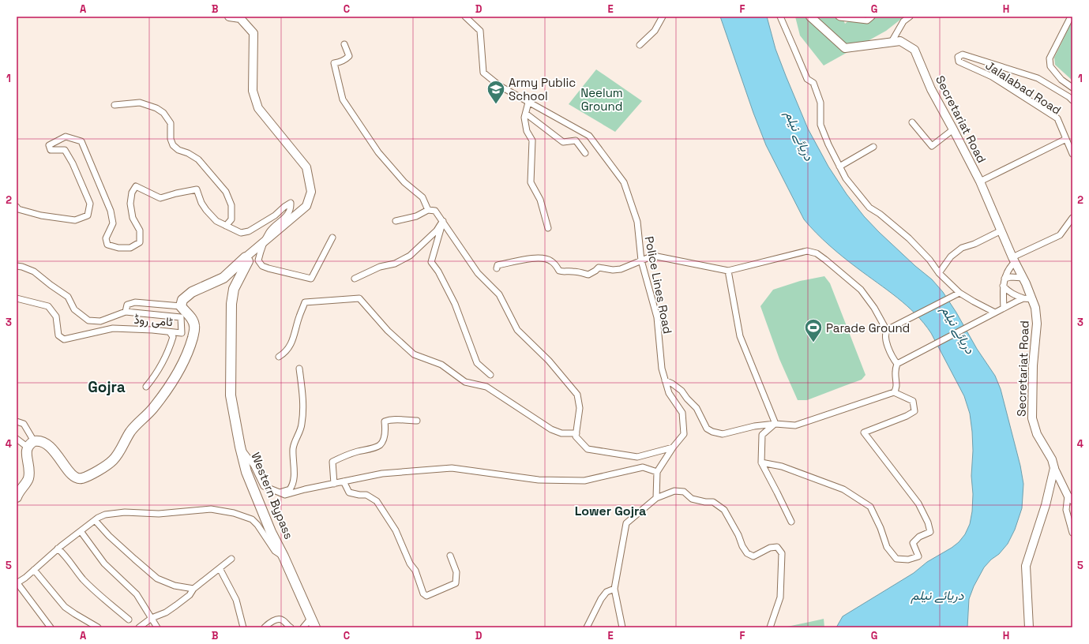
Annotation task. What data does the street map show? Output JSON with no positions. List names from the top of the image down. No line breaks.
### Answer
{"streets":{"highway":["Western Bypass"],"main road":["Secretariat Road"],"street":["Jalalabad Road","Police Lines Road","ٹامی روڈ"]},"districts":["Gojra","Lower Gojra"],"water":["دریائے نیلم"],"parks":["Neelum Ground"],"places":{"school or university":["Army Public School"],"sports":["Parade Ground"]},"grid":{"columns":["A","B","C","D","E","F","G","H"],"rows":["1","2","3","4","5"]}}
